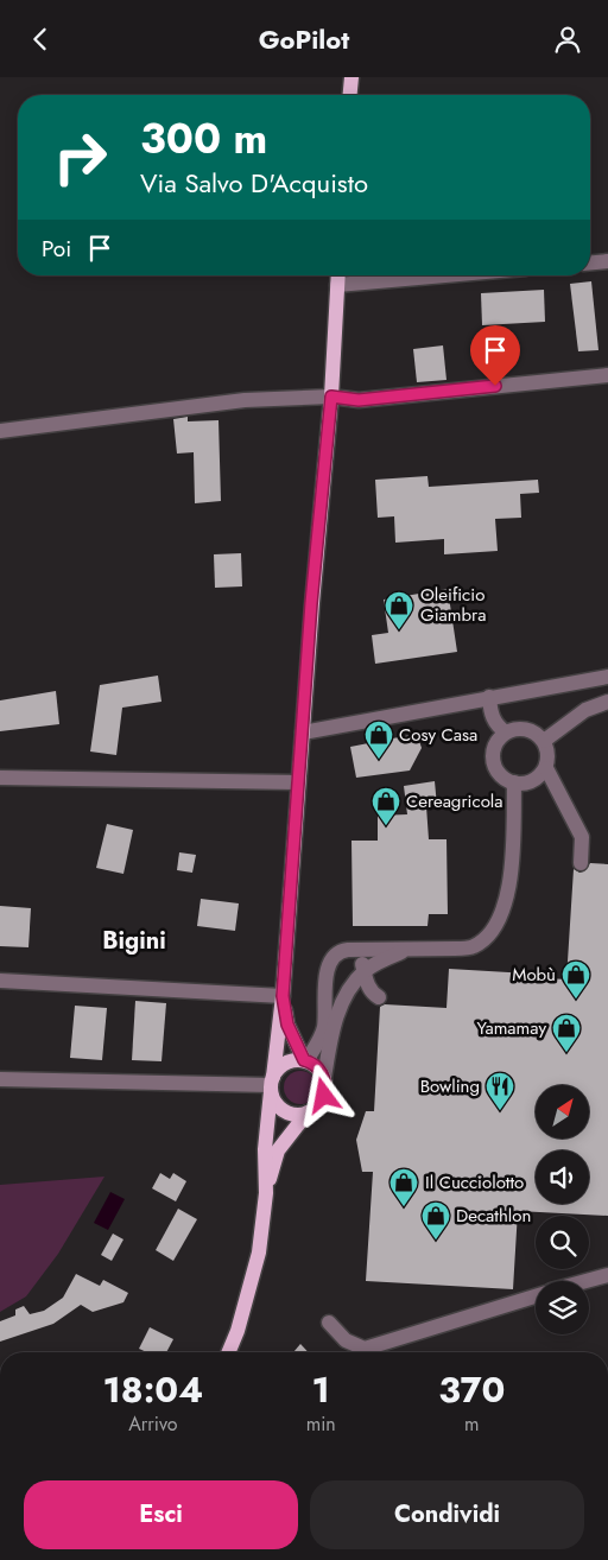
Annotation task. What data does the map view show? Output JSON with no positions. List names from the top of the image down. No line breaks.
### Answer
{"districts":["Bigini"],"places":{"shop":["Oleificio Giambra","Cosy Casa","Cereagricola","Mobù","Yamamay","Il Cucciolotto","Decathlon"],"restaurant":["Bowling"]},"north":"top right","page":{"header":"GoPilot","turn":["300 m","Via Salvo D'Acquisto"],"then":"Poi","eta":["18:04","Arrivo","1","min","370","m"],"buttons":["Esci","Condividi"]}}
